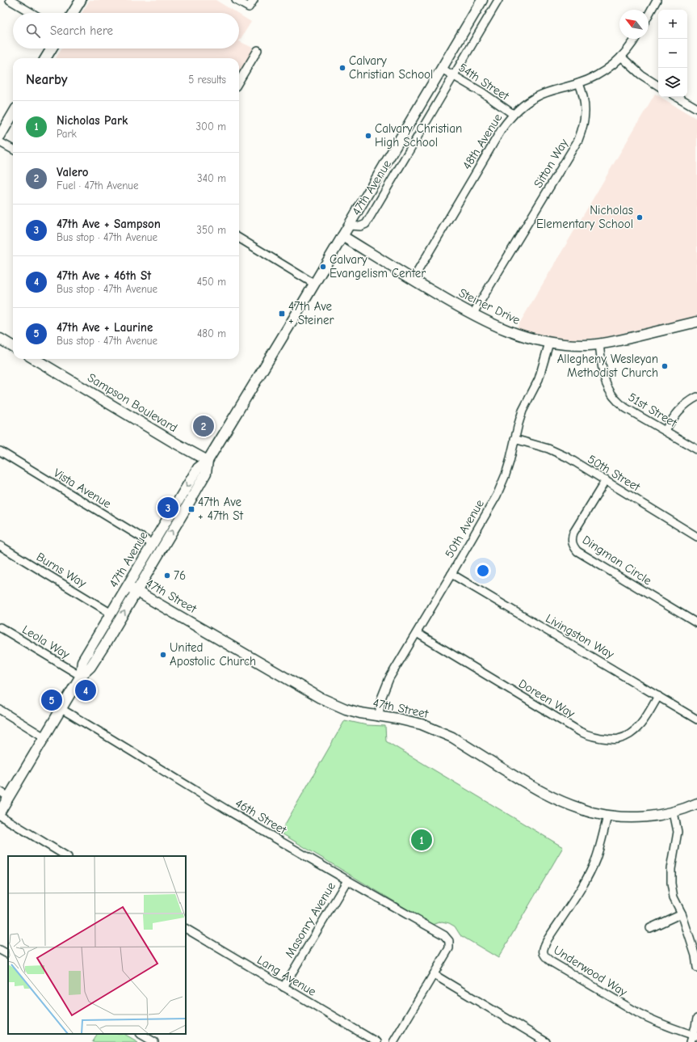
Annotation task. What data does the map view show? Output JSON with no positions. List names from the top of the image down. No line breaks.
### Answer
{"streets":{"street":["54th Street","48th Avenue","Sitton Way","47th Avenue","Steiner Drive","Sampson Boulevard","51st Street","50th Street","Vista Avenue","50th Avenue","Dingman Circle","Burns Way","47th Street","Livingston Way","Leola Way","Doreen Way","46th Street","Masonry Avenue","Underwood Way","Lang Avenue"]},"crossings":[["54th Street","48th Avenue"],["54th Street","47th Avenue"],["48th Avenue","Sitton Way"],["48th Avenue","Steiner Drive"],["Sitton Way","Steiner Drive"],["47th Avenue","Steiner Drive"],["47th Avenue","Sampson Boulevard"],["47th Avenue","Vista Avenue"],["47th Avenue","Burns Way"],["47th Avenue","47th Street"],["47th Avenue","Leola Way"],["47th Avenue","46th Street"],["Steiner Drive","51st Street"],["Steiner Drive","50th Avenue"],["50th Street","50th Avenue"],["50th Street","Dingman Circle"],["50th Avenue","47th Street"],["50th Avenue","Livingston Way"],["50th Avenue","Doreen Way"],["47th Street","Underwood Way"],["Livingston Way","Doreen Way"],["46th Street","Masonry Avenue"],["Masonry Avenue","Lang Avenue"]],"places":{"other":["Calvary Christian School","Calvary Christian High School","Nicholas Elementary School","Calvary Evangelism Center","Allegheny Wesleyan Methodist Church","76","United Apostolic Church"],"transit":["47th Ave + Steiner","47th Ave + 47th St"]},"north":"top left","page":{"map_buttons":["+","−"],"search":"Search here","heading":["Nearby","5 results"],"list":[{"mark":"1","name":"Nicholas Park","note":"Park","value":"300 m"},{"mark":"2","name":"Valero","note":"Fuel · 47th Avenue","value":"340 m"},{"mark":"3","name":"47th Ave + Sampson","note":"Bus stop · 47th Avenue","value":"350 m"},{"mark":"4","name":"47th Ave + 46th St","note":"Bus stop · 47th Avenue","value":"450 m"},{"mark":"5","name":"47th Ave + Laurine","note":"Bus stop · 47th Avenue","value":"480 m"}],"pins":["2","3","4","5","1"]}}
